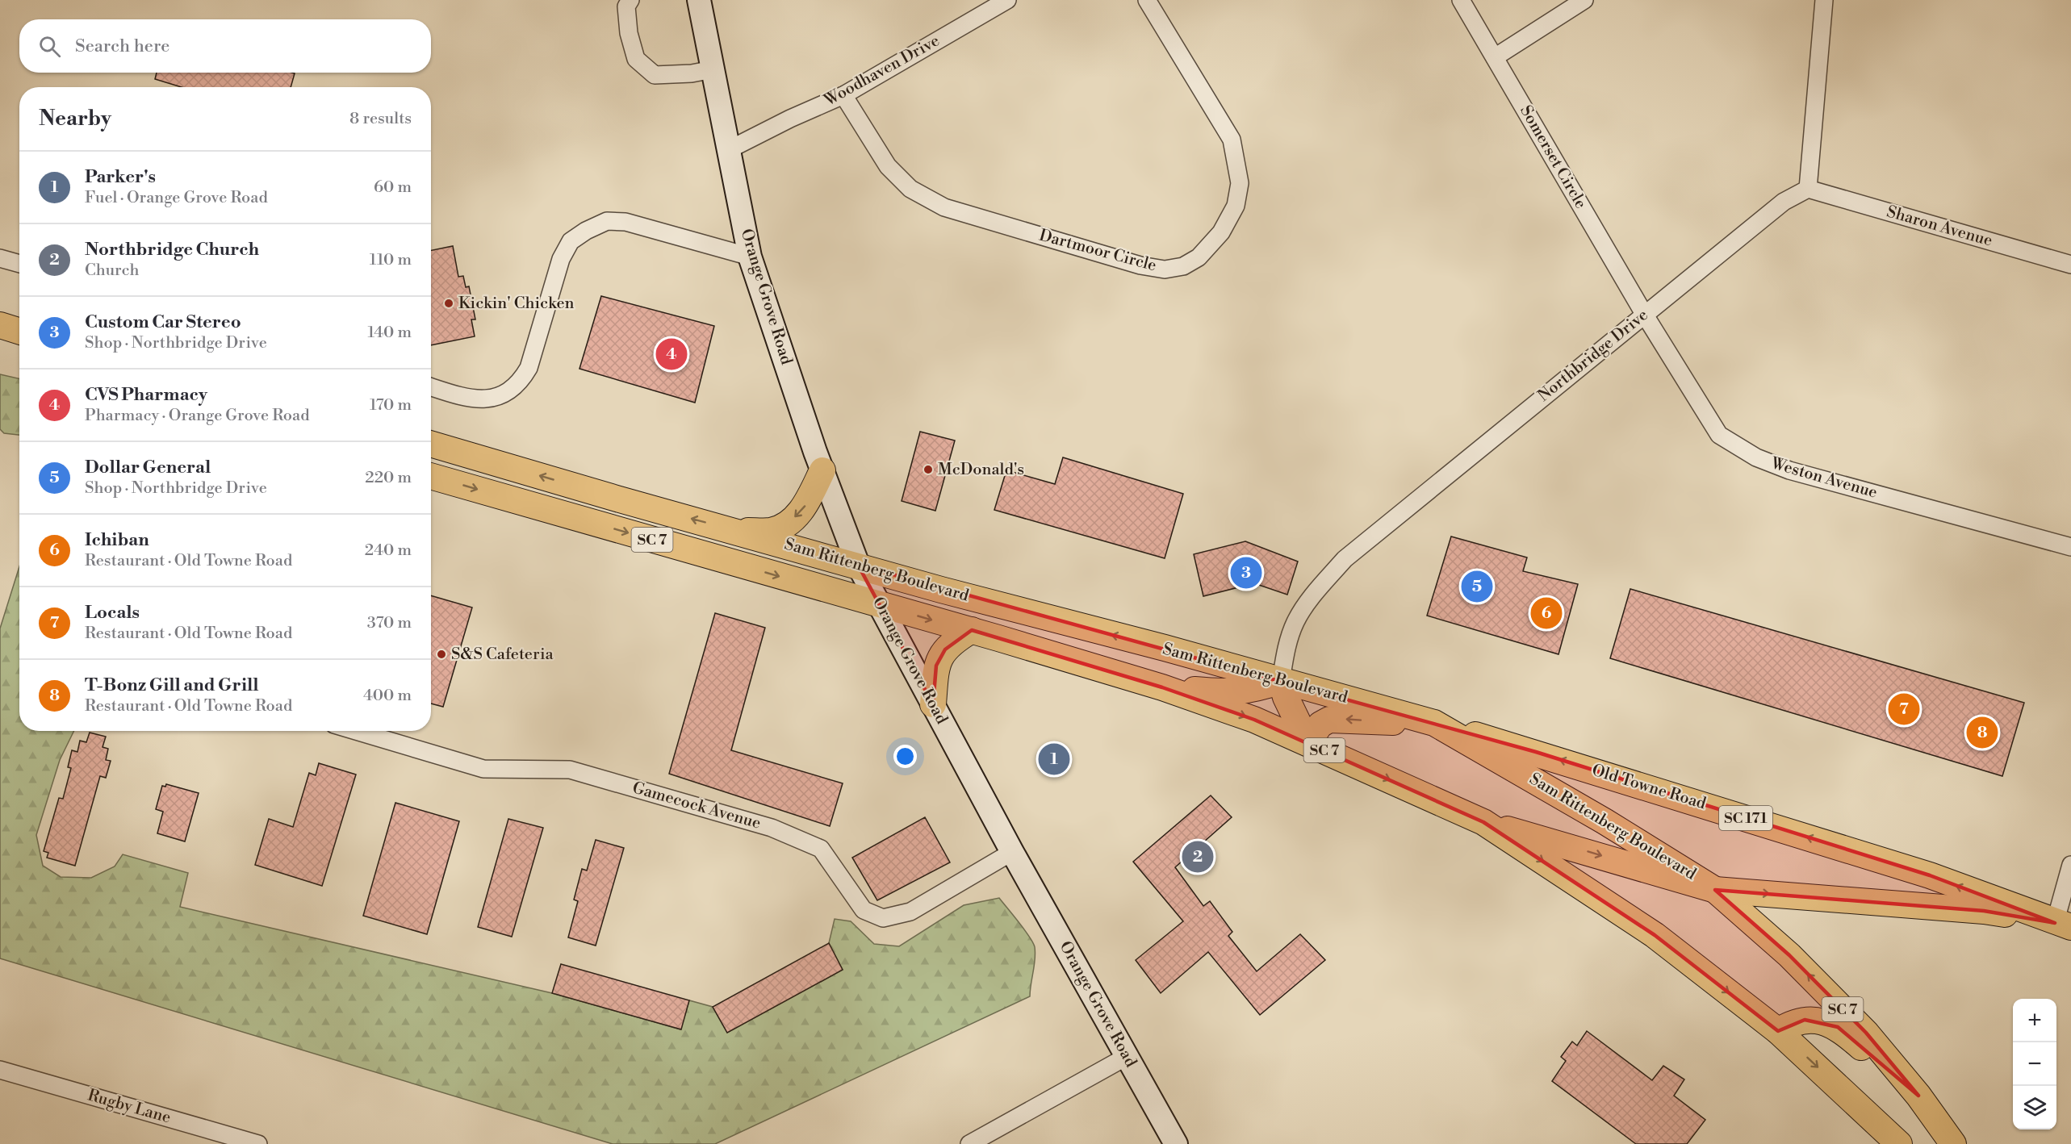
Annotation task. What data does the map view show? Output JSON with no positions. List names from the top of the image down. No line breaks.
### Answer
{"streets":{"main road":["SC 7","Sam Rittenberg Boulevard","Old Towne Road","SC 171"],"street":["Woodhaven Drive","Somerset Circle","Sharon Avenue","Dartmoor Circle","Orange Grove Road","Northbridge Drive","Weston Avenue","Gamecock Avenue","Rugby Lane"]},"crossings":[["Woodhaven Drive","Dartmoor Circle"],["Woodhaven Drive","Orange Grove Road"],["Somerset Circle","Northbridge Drive"],["Somerset Circle","Weston Avenue"],["Sharon Avenue","Northbridge Drive"],["Orange Grove Road","Sam Rittenberg Boulevard"],["Orange Grove Road","Gamecock Avenue"],["Northbridge Drive","Weston Avenue"],["Northbridge Drive","Sam Rittenberg Boulevard"],["Sam Rittenberg Boulevard","Old Towne Road"]],"places":["Kickin' Chicken","McDonald's","S&S Cafeteria"],"page":{"search":"Search here","heading":["Nearby","8 results"],"list":[{"mark":"1","name":"Parker's","note":"Fuel · Orange Grove Road","value":"60 m"},{"mark":"2","name":"Northbridge Church","note":"Church","value":"110 m"},{"mark":"3","name":"Custom Car Stereo","note":"Shop · Northbridge Drive","value":"140 m"},{"mark":"4","name":"CVS Pharmacy","note":"Pharmacy · Orange Grove Road","value":"170 m"},{"mark":"5","name":"Dollar General","note":"Shop · Northbridge Drive","value":"220 m"},{"mark":"6","name":"Ichiban","note":"Restaurant · Old Towne Road","value":"240 m"},{"mark":"7","name":"Locals","note":"Restaurant · Old Towne Road","value":"370 m"},{"mark":"8","name":"T-Bonz Gill and Grill","note":"Restaurant · Old Towne Road","value":"400 m"}],"pins":["4","3","5","6","7","8","1","2"],"map_buttons":["+","−"]}}
